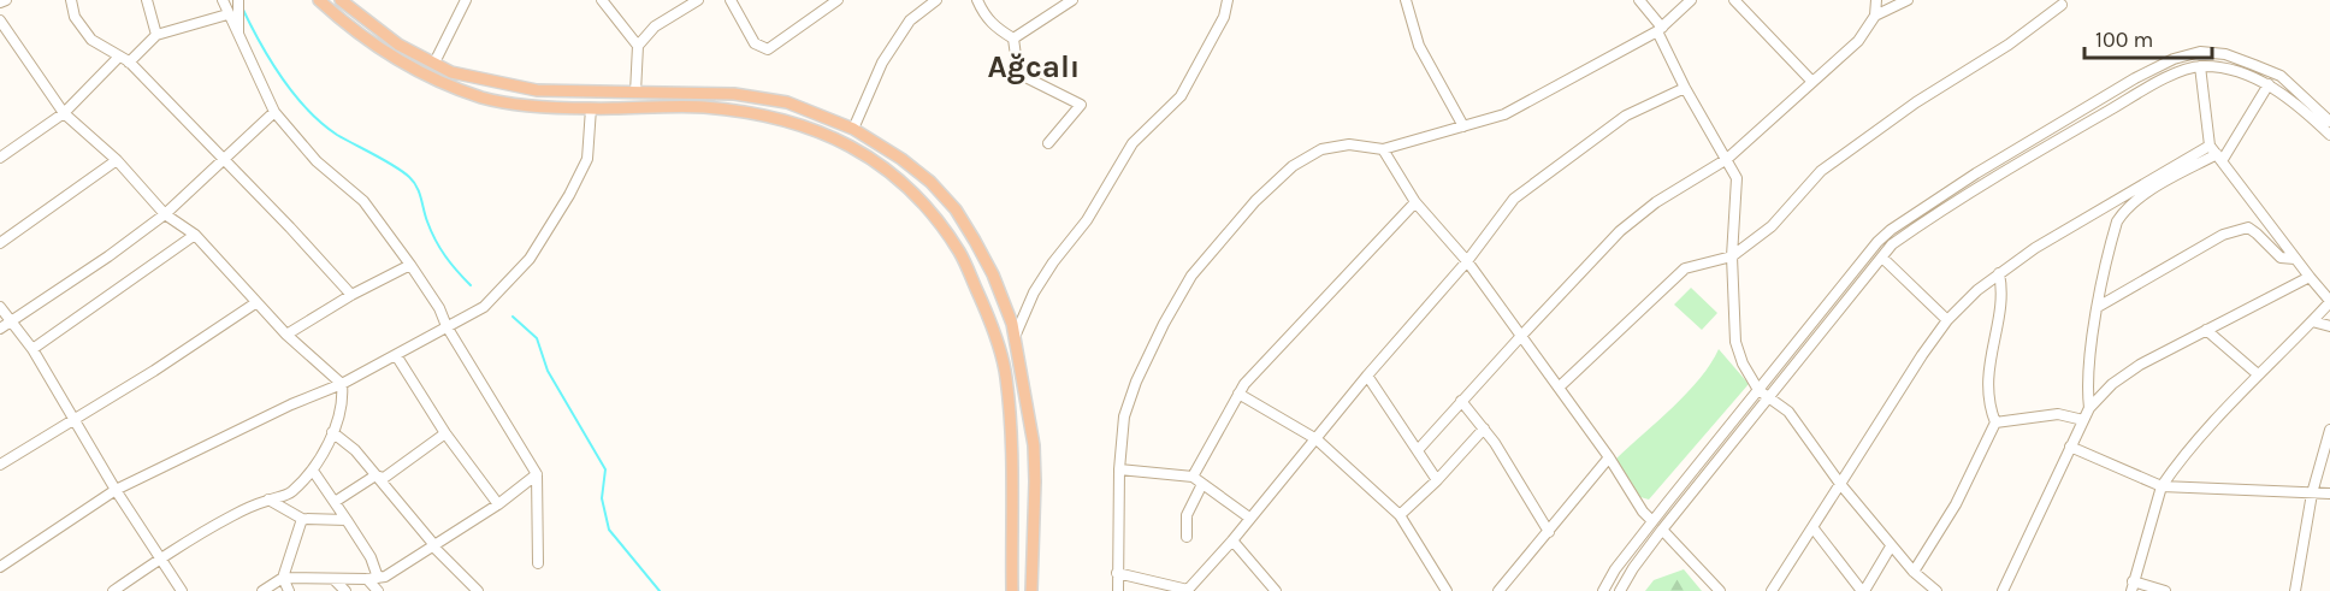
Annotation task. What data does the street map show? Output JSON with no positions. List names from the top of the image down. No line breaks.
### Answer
{"districts":["Ağcalı"],"scale_bar":"100 m"}
